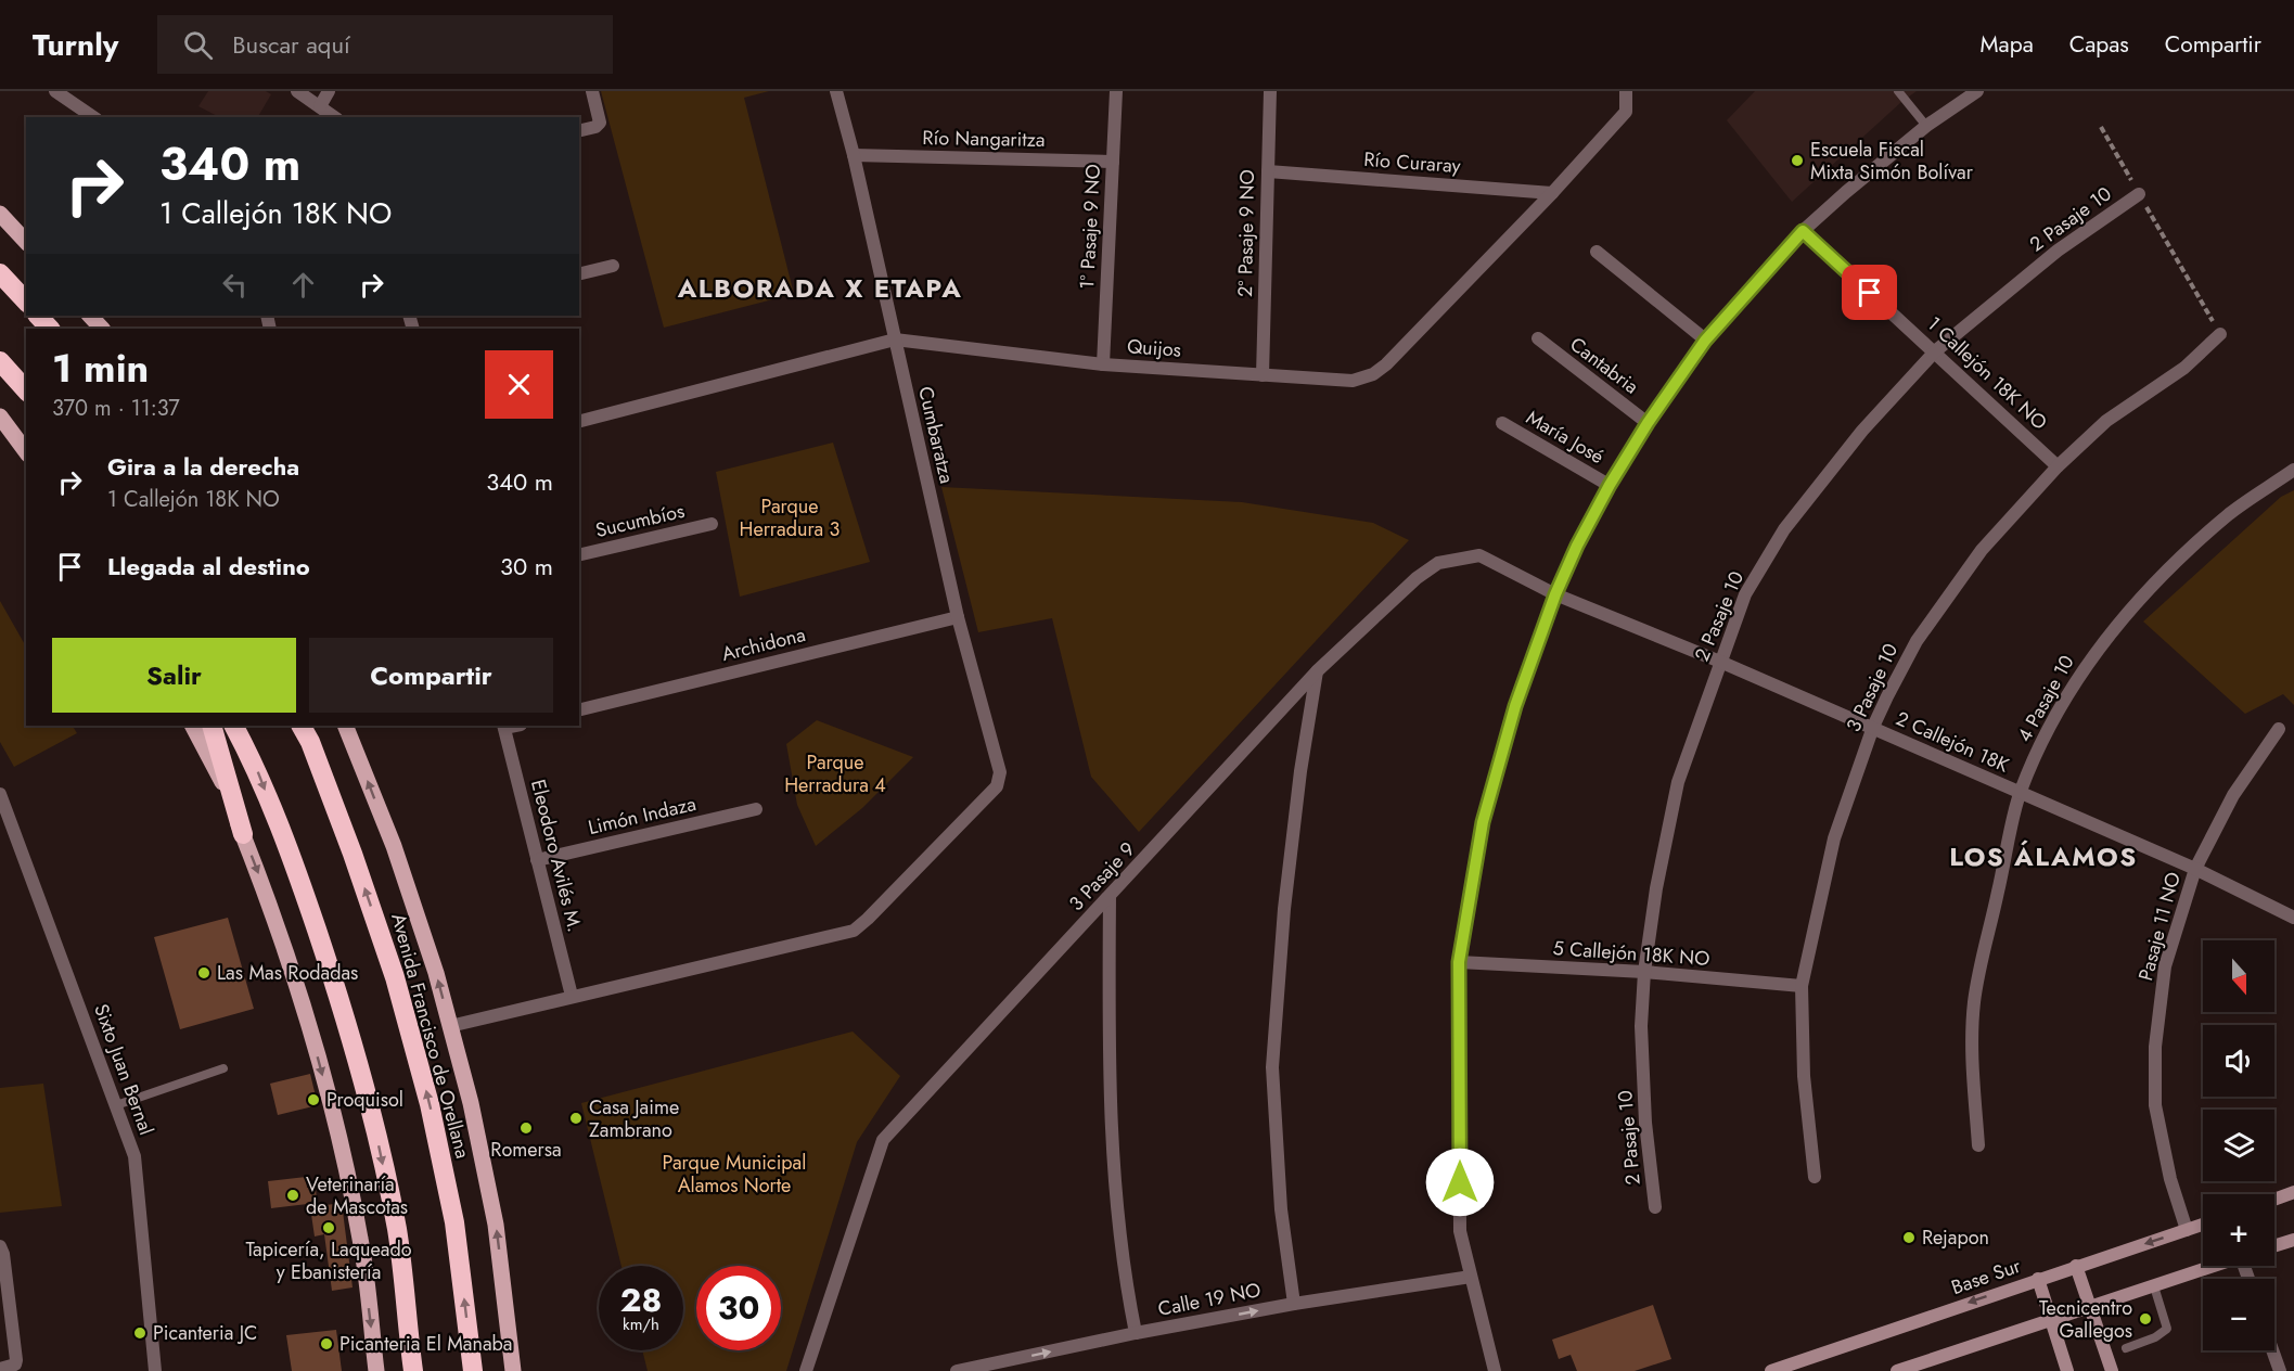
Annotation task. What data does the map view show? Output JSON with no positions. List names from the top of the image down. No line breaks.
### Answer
{"streets":{"highway":["Avenida Francisco de Orellana"],"street":["Río Nangaritza","Río Curaray","2 Pasaje 10","1º Pasaje 9 NO","2º Pasaje 9 NO","Quijos","Cantabria","1 Callejón 18K NO","Cumbaratza","María José","Sucumbíos","Archidona","3 Pasaje 10","4 Pasaje 10","2 Callejón 18K","Limón Indaza","Eleodoro Avilés M.","3 Pasaje 9","Pasaje 11 NO","5 Callejón 18K NO","Sixto Juan Bernal","Base Sur","Calle 19 NO"]},"crossings":[["Río Nangaritza","1º Pasaje 9 NO"],["Río Nangaritza","Cumbaratza"],["Río Curaray","2º Pasaje 9 NO"],["Río Curaray","Quijos"],["2 Pasaje 10","1 Callejón 18K NO"],["2 Pasaje 10","2 Callejón 18K"],["2 Pasaje 10","5 Callejón 18K NO"],["1º Pasaje 9 NO","Quijos"],["2º Pasaje 9 NO","Quijos"],["Quijos","Cumbaratza"],["1 Callejón 18K NO","3 Pasaje 10"],["Cumbaratza","Archidona"],["Cumbaratza","Eleodoro Avilés M."],["3 Pasaje 10","2 Callejón 18K"],["3 Pasaje 10","5 Callejón 18K NO"],["4 Pasaje 10","2 Callejón 18K"],["2 Callejón 18K","3 Pasaje 9"],["2 Callejón 18K","Pasaje 11 NO"],["Limón Indaza","Eleodoro Avilés M."],["Pasaje 11 NO","Base Sur"]],"one_way":["Calle 19 NO"],"districts":["ALBORADA X ETAPA","LOS ÁLAMOS"],"parks":["Parque Herradura 3","Parque Herradura 4","Parque Municipal Alamos Norte"],"places":["Escuela Fiscal Mixta Simón Bolívar","Las Mas Rodadas","Proquisol","Casa Jaime Zambrano","Romersa","Veterinaría de Mascotas","Tapicería, Laqueado y Ebanistería","Rejapon","Tecnicentro Gallegos","Picanteria JC","Picanteria El Manaba"],"north":"bottom","page":{"header":"Turnly","search":"Buscar aquí","nav":["Mapa","Capas","Compartir"],"turn":["340 m","1 Callejón 18K NO"],"heading":["1 min","370 m · 11:37"],"list":[{"name":"Gira a la derecha","note":"1 Callejón 18K NO","value":"340 m"},{"name":"Llegada al destino","value":"30 m"}],"buttons":["Salir","Compartir"],"map_buttons":["+","−"],"speed":"28 km/h","limit":"30"}}
